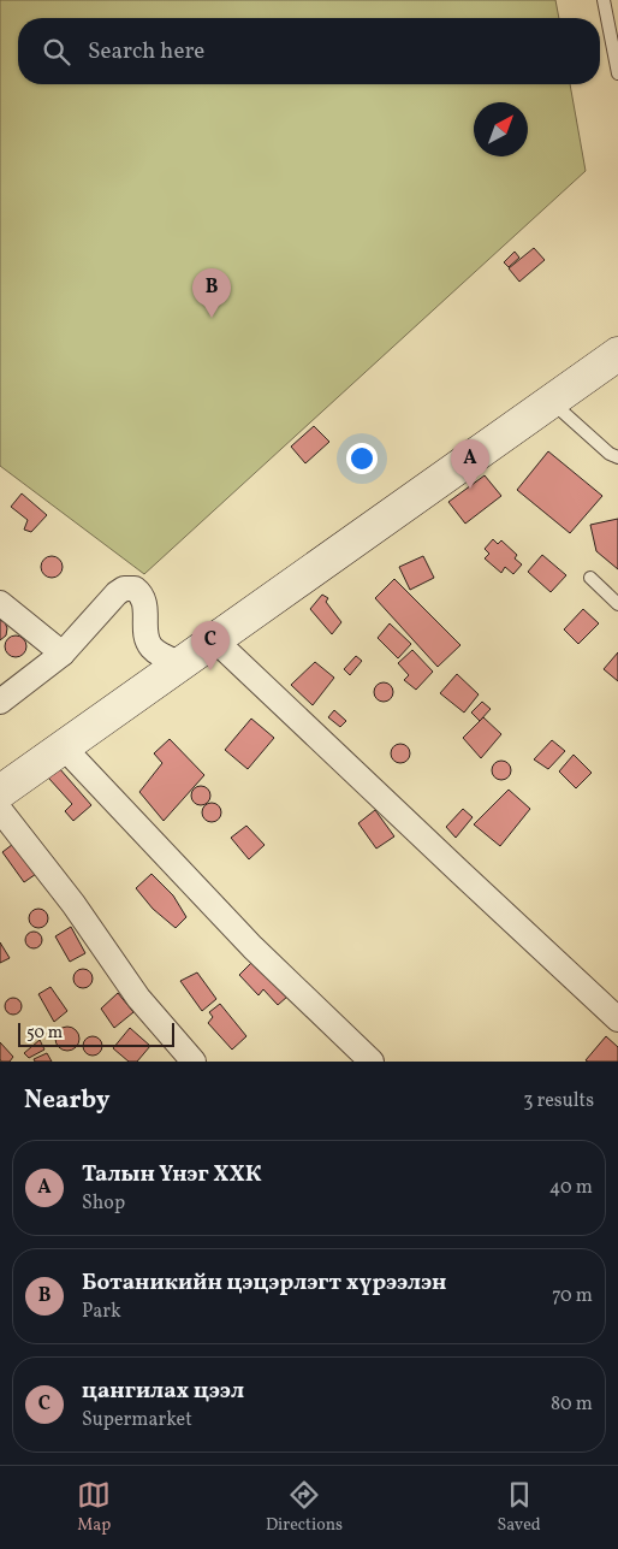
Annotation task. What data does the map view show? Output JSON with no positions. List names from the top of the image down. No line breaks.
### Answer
{"scale_bar":"50 m","north":"top right","page":{"search":"Search here","pins":["B","A","C"],"scale":"50 m","heading":["Nearby","3 results"],"list":[{"mark":"A","name":"Талын Үнэг ХХК","note":"Shop","value":"40 m"},{"mark":"B","name":"Ботаникийн цэцэрлэгт хүрээлэн","note":"Park","value":"70 m"},{"mark":"C","name":"цангилах цээл","note":"Supermarket","value":"80 m"}],"nav":["Map","Directions","Saved"]}}
